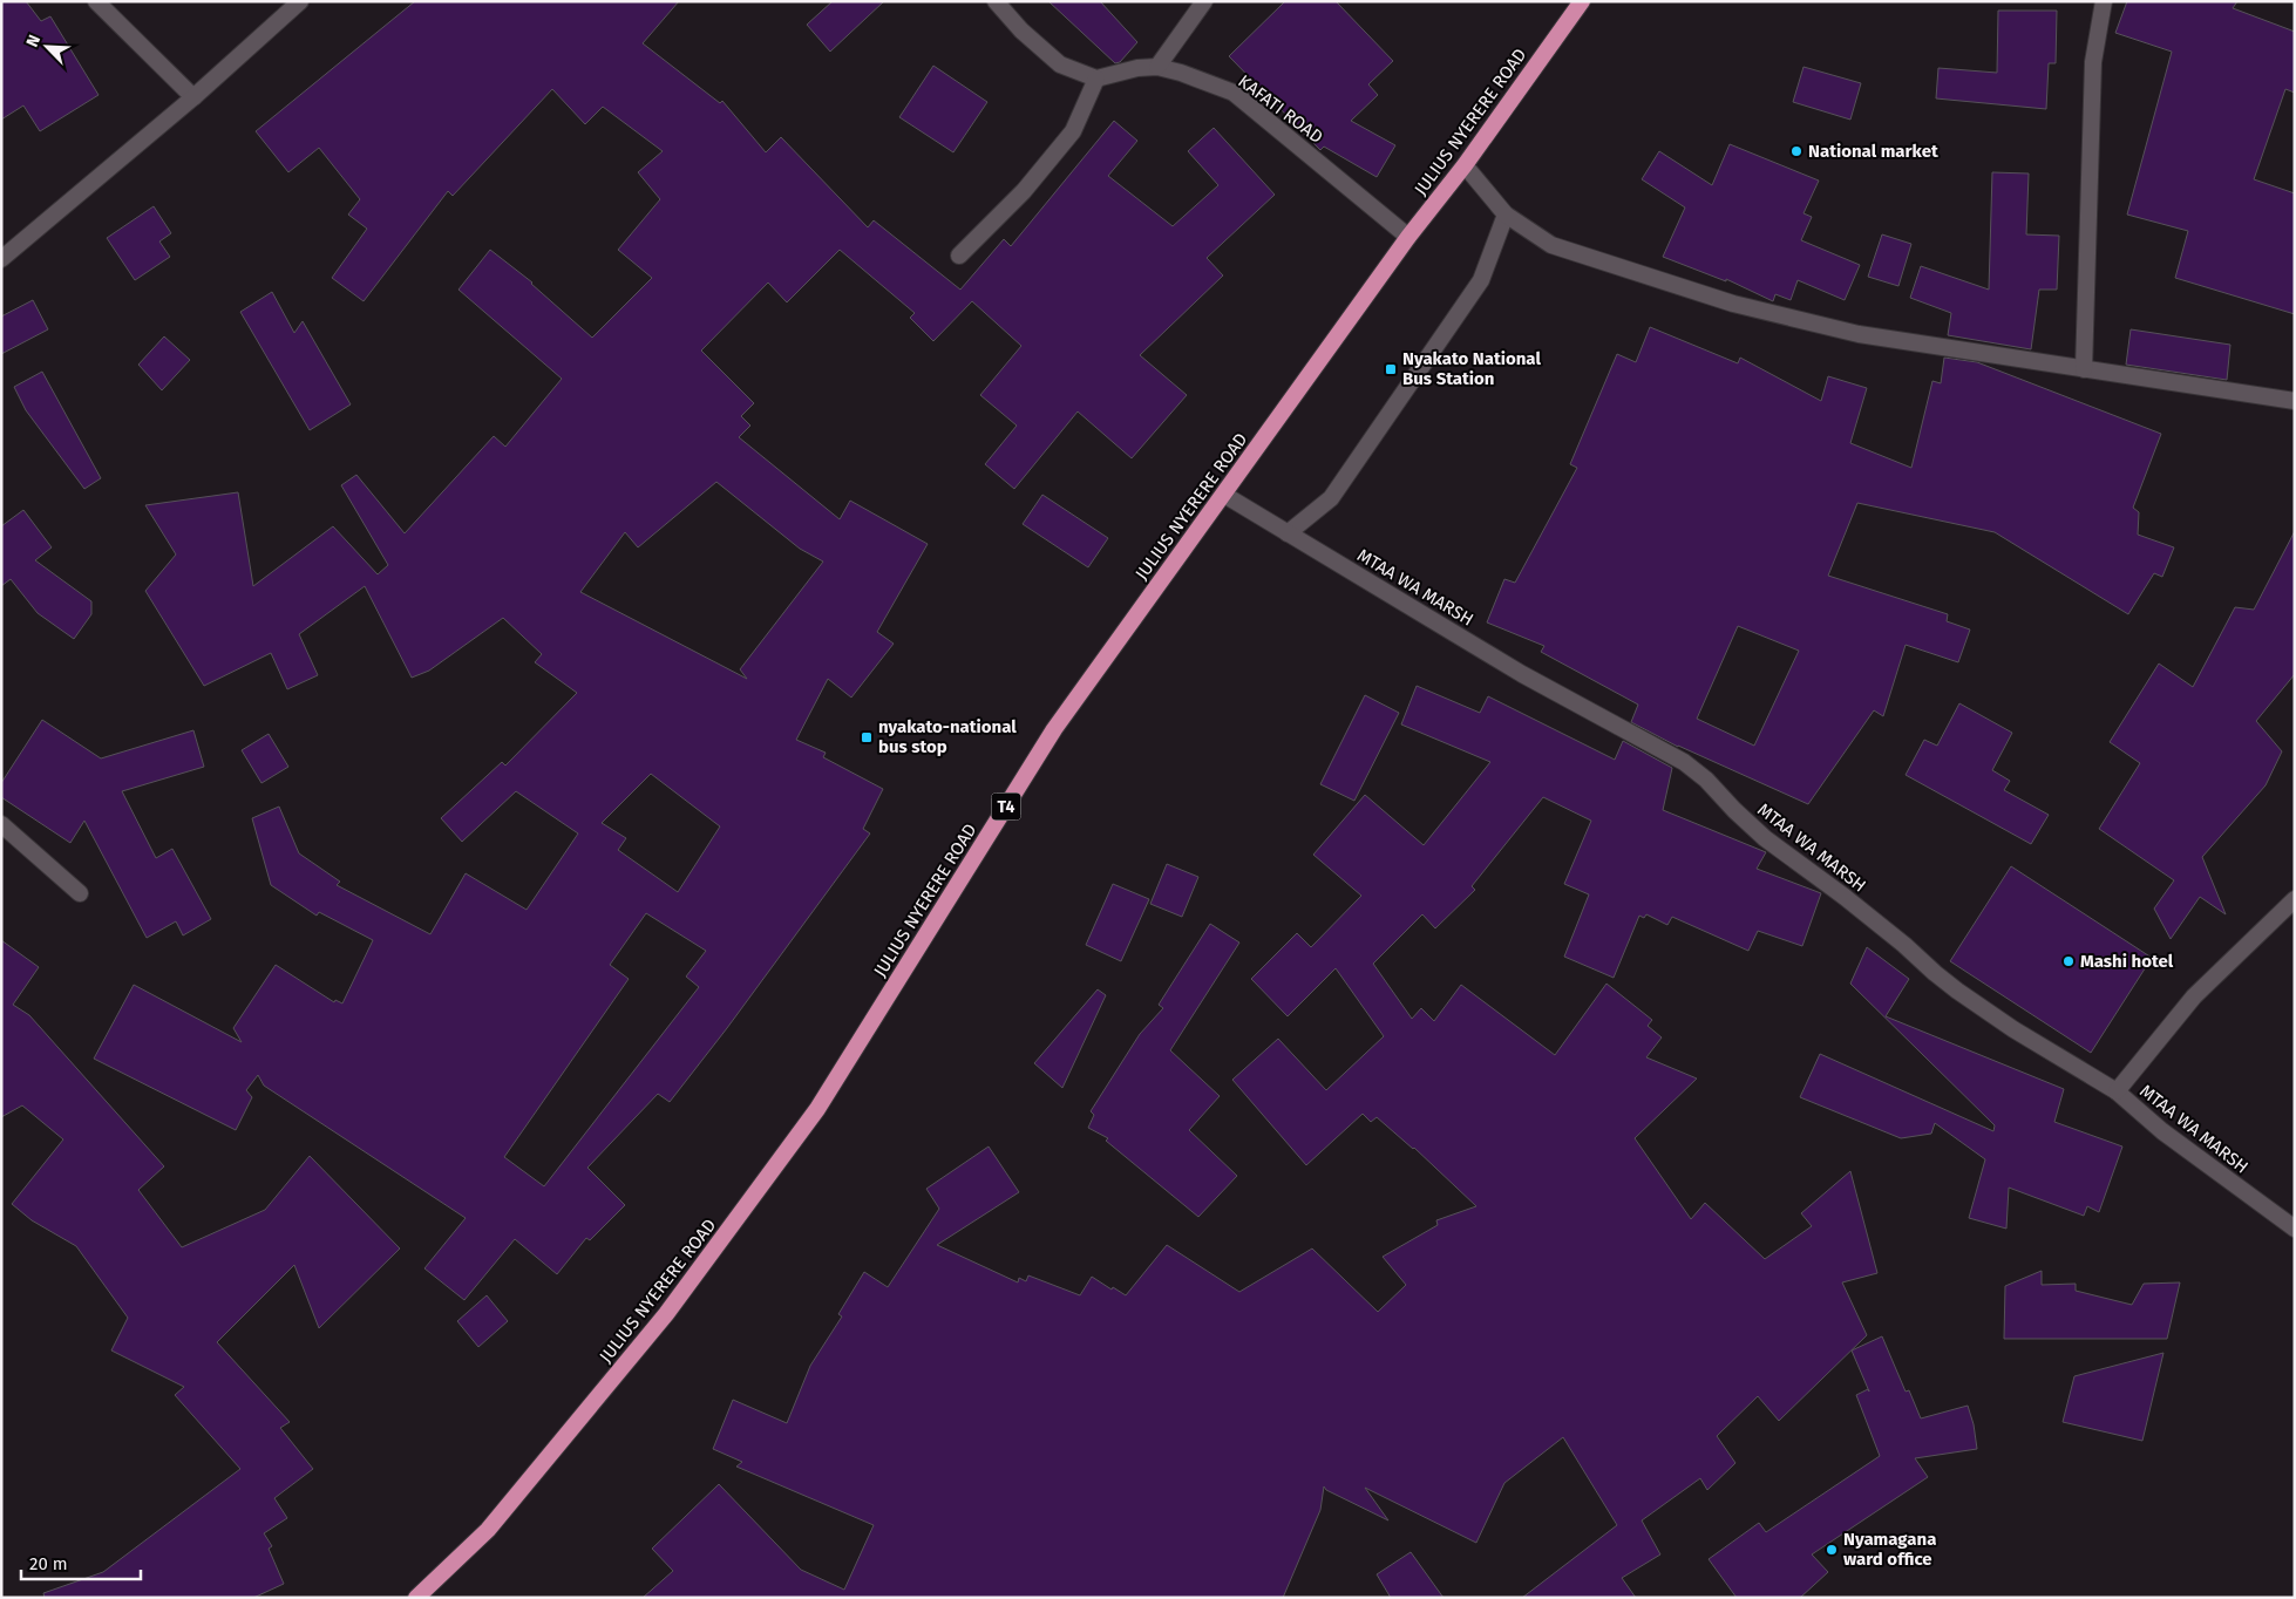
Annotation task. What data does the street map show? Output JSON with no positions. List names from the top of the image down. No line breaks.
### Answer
{"streets":{"highway":["JULIUS NYERERE ROAD","T4"],"street":["KAFATI ROAD","MTAA WA MARSH"]},"crossings":[["KAFATI ROAD","JULIUS NYERERE ROAD"],["JULIUS NYERERE ROAD","MTAA WA MARSH"]],"places":{"other":["National market","Mashi hotel","Nyamagana ward office"],"transit":["Nyakato National Bus Station","nyakato-national bus stop"]},"scale_bar":"20 m","north":"top left"}
